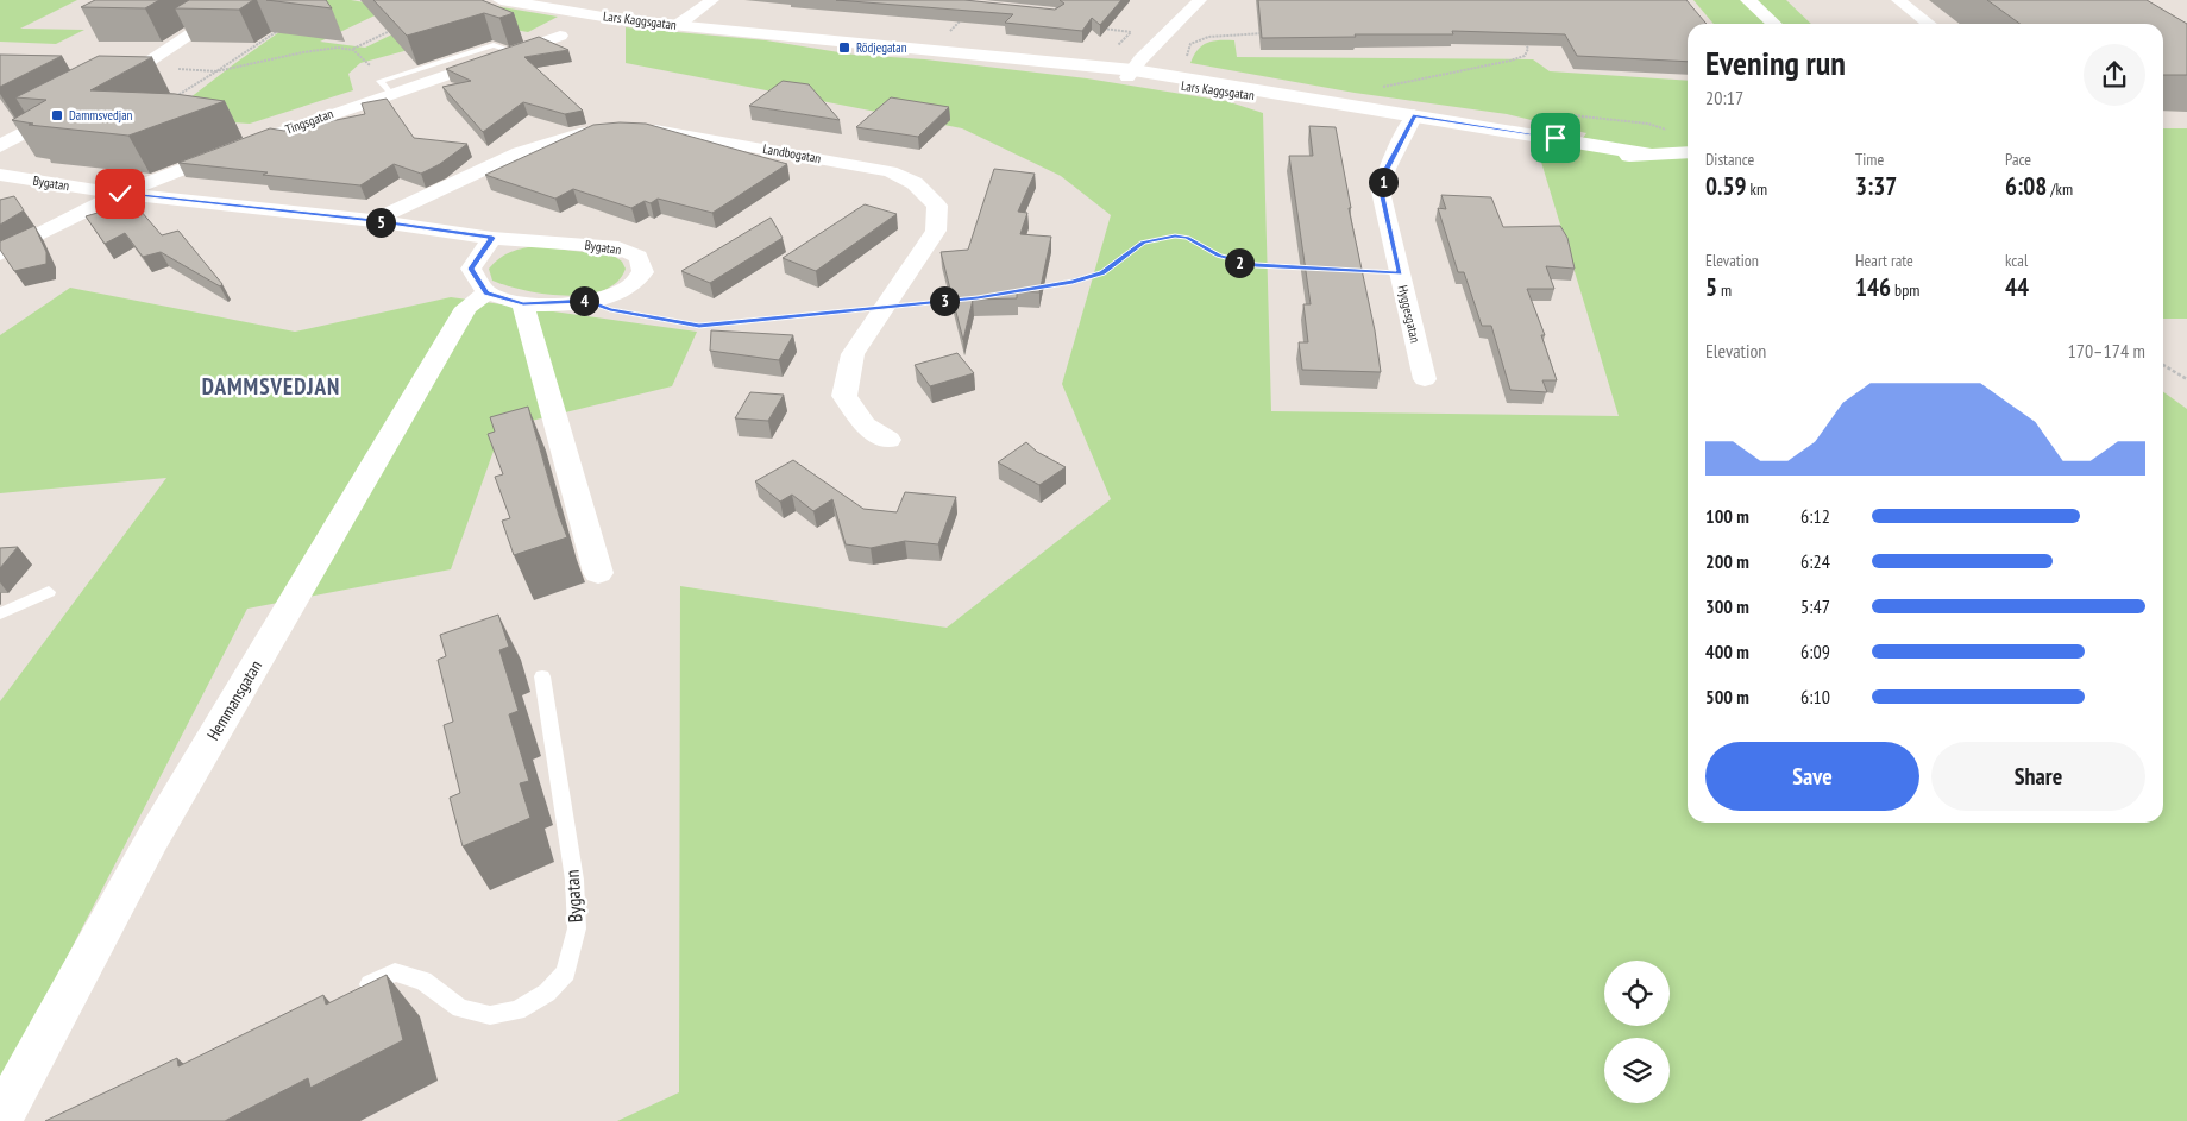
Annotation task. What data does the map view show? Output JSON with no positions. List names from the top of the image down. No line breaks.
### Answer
{"streets":{"street":["Lars Kaggsgatan","Tingsgatan","Landbogatan","Bygatan","Hyggesgatan","Hemmansgatan"]},"crossings":[["Lars Kaggsgatan","Hyggesgatan"],["Tingsgatan","Bygatan"],["Landbogatan","Bygatan"],["Bygatan","Hemmansgatan"]],"districts":["DAMMSVEDJAN"],"places":{"transit":["Rödjegatan","Dammsvedjan"]},"page":{"heading":["Evening run","20:17"],"stats":[["Distance","0.59 km"],["Time","3:37"],["Pace","6:08 /km"],["Elevation","5 m"],["Heart rate","146 bpm"],["kcal","44"]],"pins":["1","5","2","3","4"],"chart":["Elevation","170–174 m"],"list":[{"name":"100 m","note":"6:12"},{"name":"200 m","note":"6:24"},{"name":"300 m","note":"5:47"},{"name":"400 m","note":"6:09"},{"name":"500 m","note":"6:10"}],"buttons":["Save","Share"]}}
